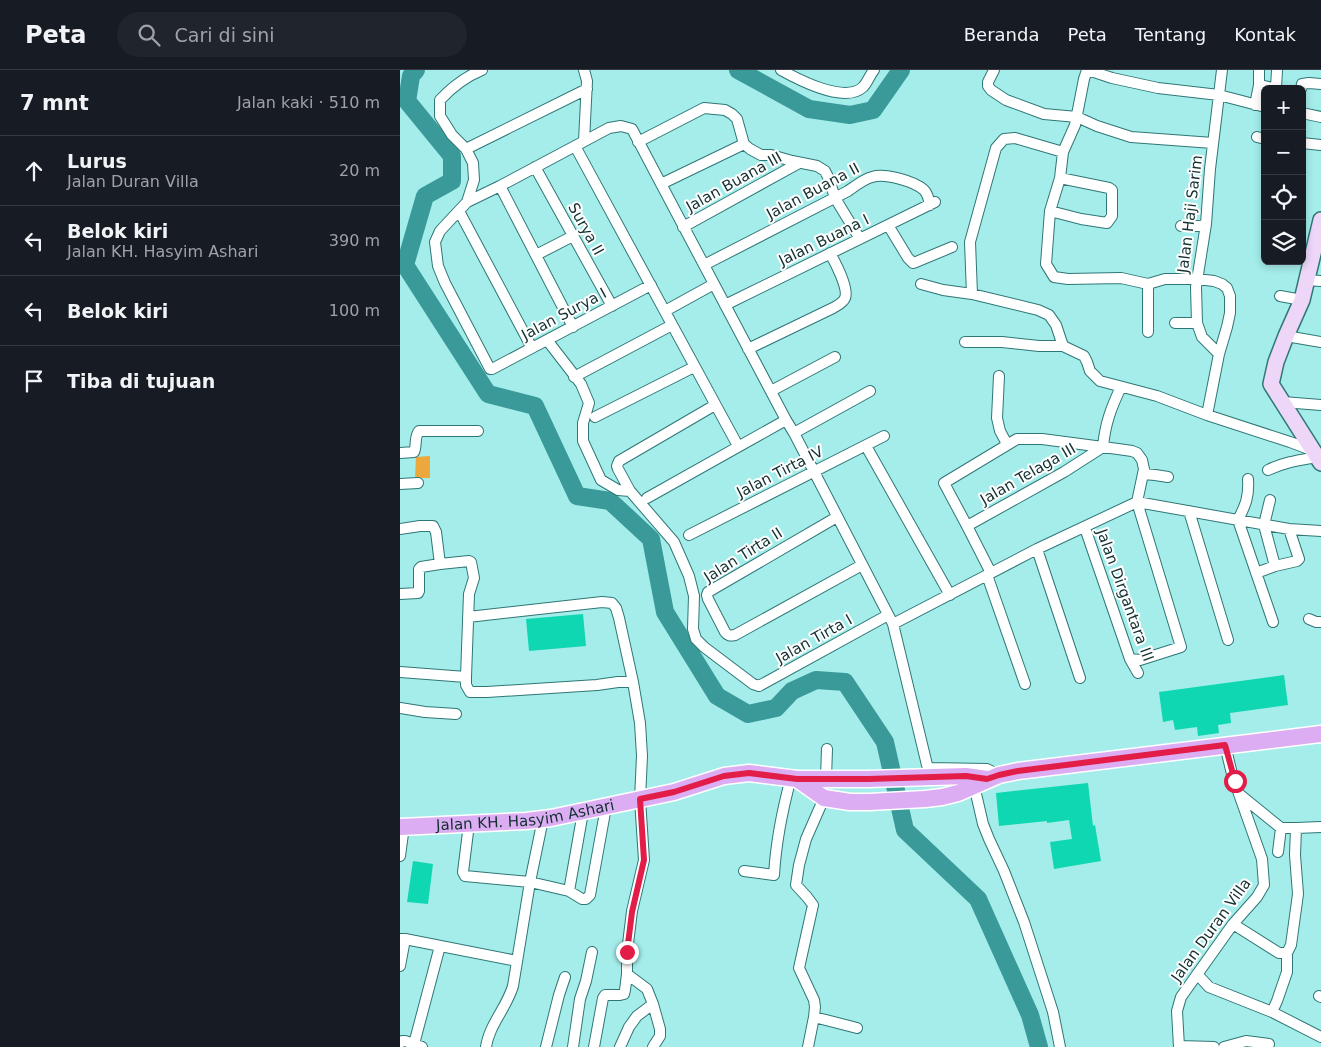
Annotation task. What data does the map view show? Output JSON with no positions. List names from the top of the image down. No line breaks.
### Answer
{"streets":{"main road":["Jalan KH. Hasyim Ashari"],"street":["Jalan Buana III","Jalan Buana II","Jalan Haji Sarim","Surya II","Jalan Buana I","Jalan Surya I","Jalan Tirta IV","Jalan Telaga III","Jalan Tirta II","Jalan Dirgantara III","Jalan Tirta I","Jalan Duran Villa"]},"crossings":[["Jalan Buana II","Jalan Buana I"],["Surya II","Jalan Surya I"],["Jalan Dirgantara III","Jalan Tirta I"],["Jalan KH. Hasyim Ashari","Jalan Duran Villa"]],"page":{"header":"Peta","search":"Cari di sini","nav":["Beranda","Peta","Tentang","Kontak"],"heading":["7 mnt","Jalan kaki · 510 m"],"map_buttons":["+","−"],"list":[["Lurus","Jalan Duran Villa","20 m"],["Belok kiri","Jalan KH. Hasyim Ashari","390 m"],["Belok kiri","100 m"],"Tiba di tujuan"]}}
